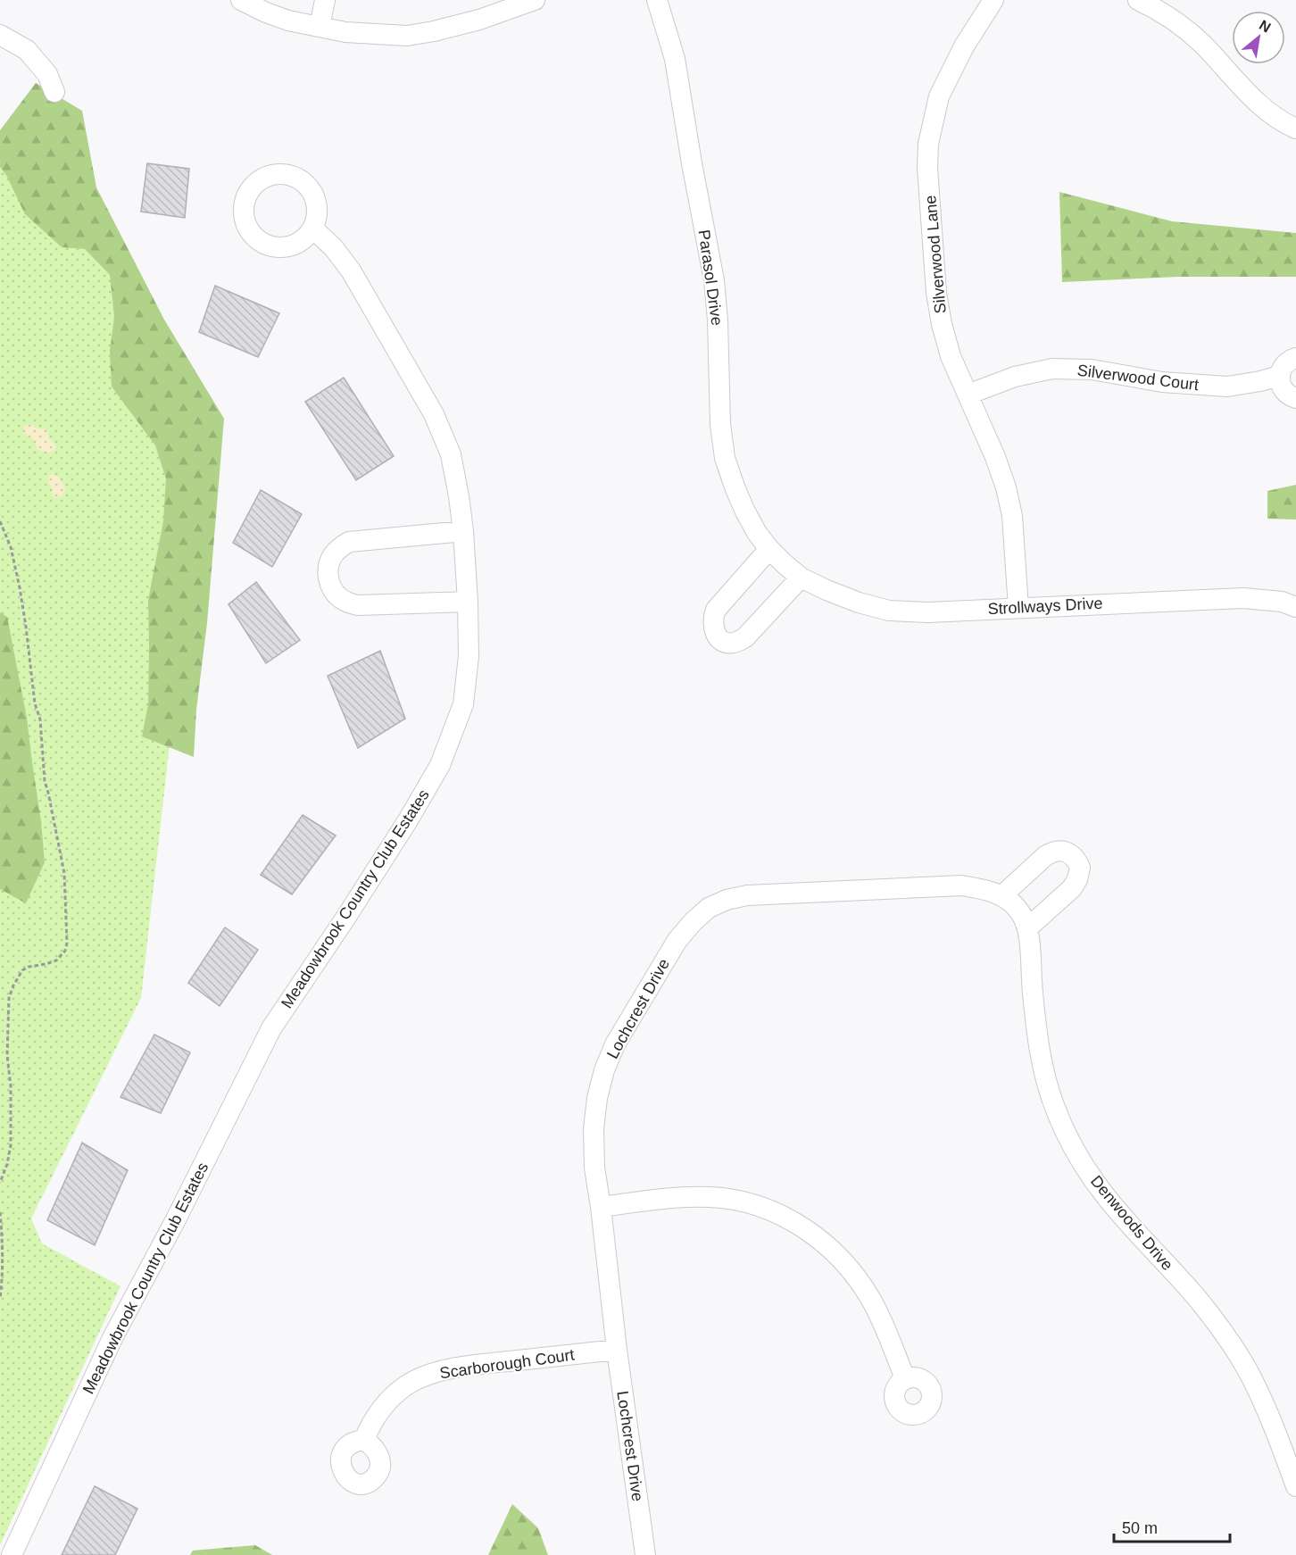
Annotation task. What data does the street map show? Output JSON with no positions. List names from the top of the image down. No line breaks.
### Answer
{"streets":{"street":["Silverwood Lane","Parasol Drive","Silverwood Court","Strollways Drive","Meadowbrook Country Club Estates","Lochcrest Drive","Denwoods Drive","Scarborough Court"]},"crossings":[["Silverwood Lane","Silverwood Court"],["Silverwood Lane","Strollways Drive"],["Parasol Drive","Strollways Drive"],["Lochcrest Drive","Denwoods Drive"],["Lochcrest Drive","Scarborough Court"]],"scale_bar":"50 m","north":"top right"}
